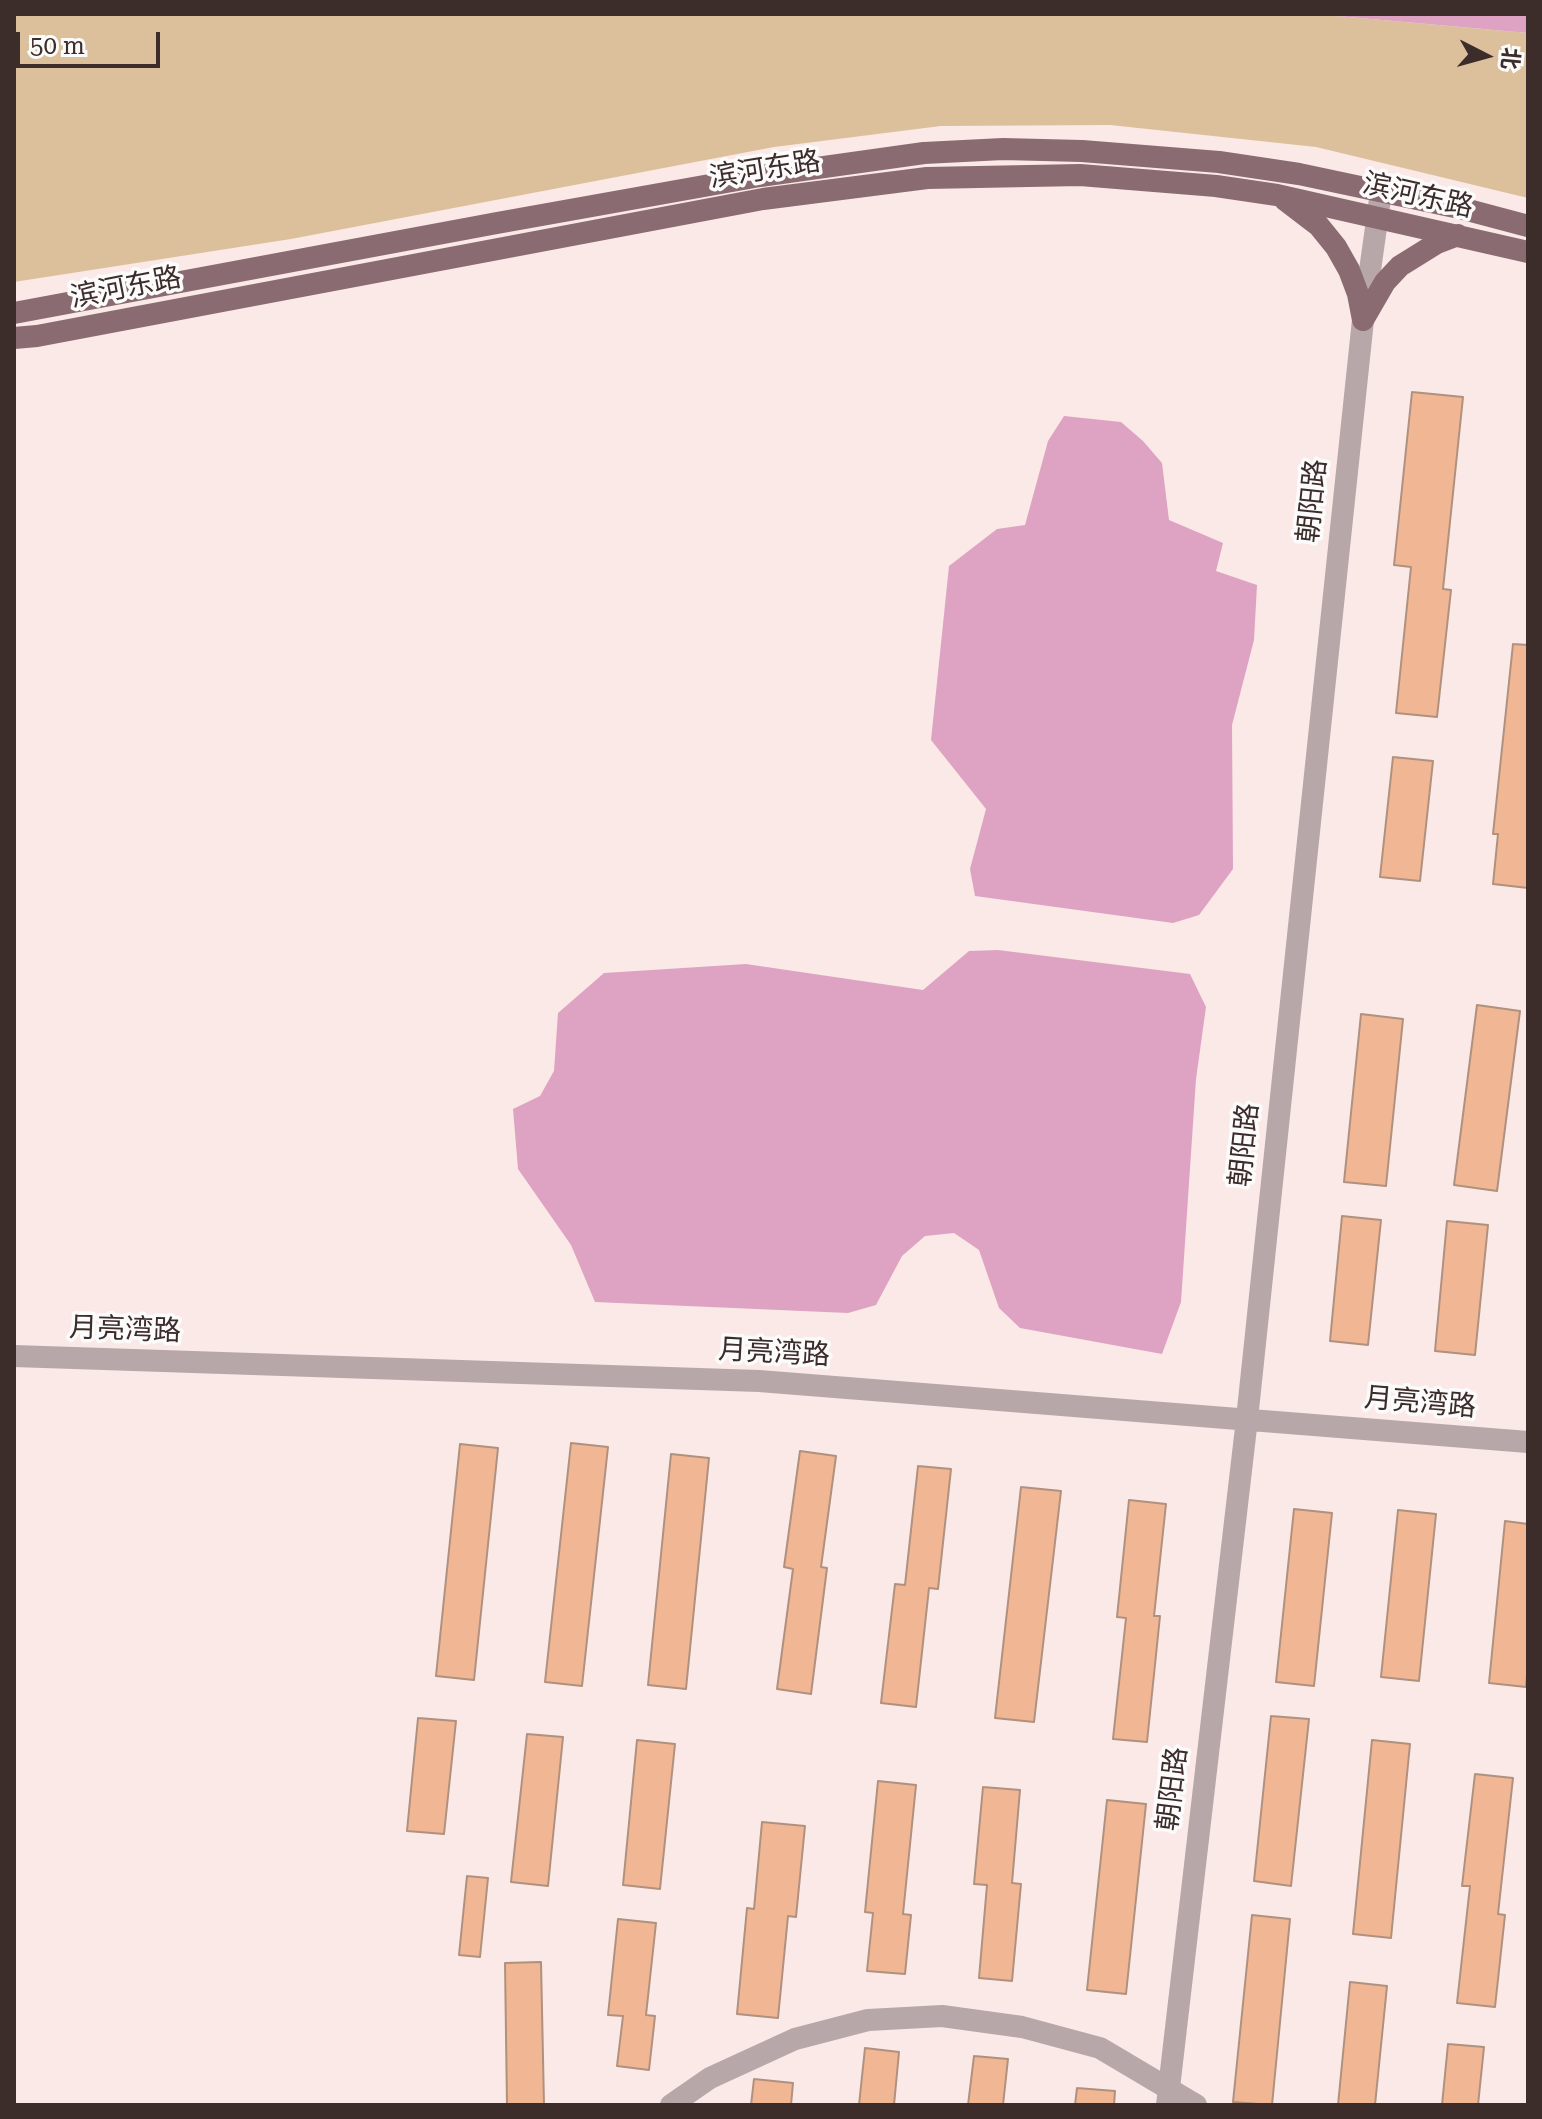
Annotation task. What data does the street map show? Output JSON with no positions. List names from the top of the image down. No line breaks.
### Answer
{"streets":{"main road":["滨河东路"],"street":["朝阳路","月亮湾路"]},"crossings":[["滨河东路","朝阳路"],["朝阳路","月亮湾路"]],"scale_bar":"50 m","north":"right"}
